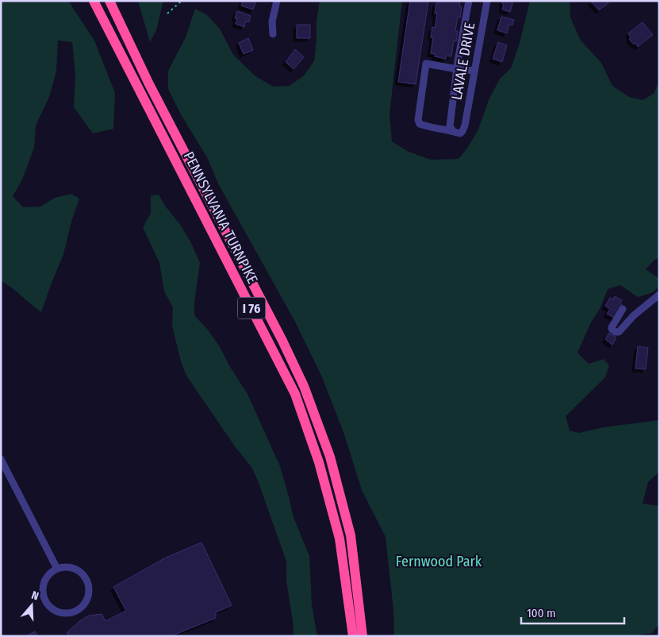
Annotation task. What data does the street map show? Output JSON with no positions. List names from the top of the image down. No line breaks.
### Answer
{"streets":{"highway":["PENNSYLVANIA TURNPIKE","I 76"],"street":["LAVALE DRIVE"]},"parks":["Fernwood Park"],"scale_bar":"100 m","north":"top"}
